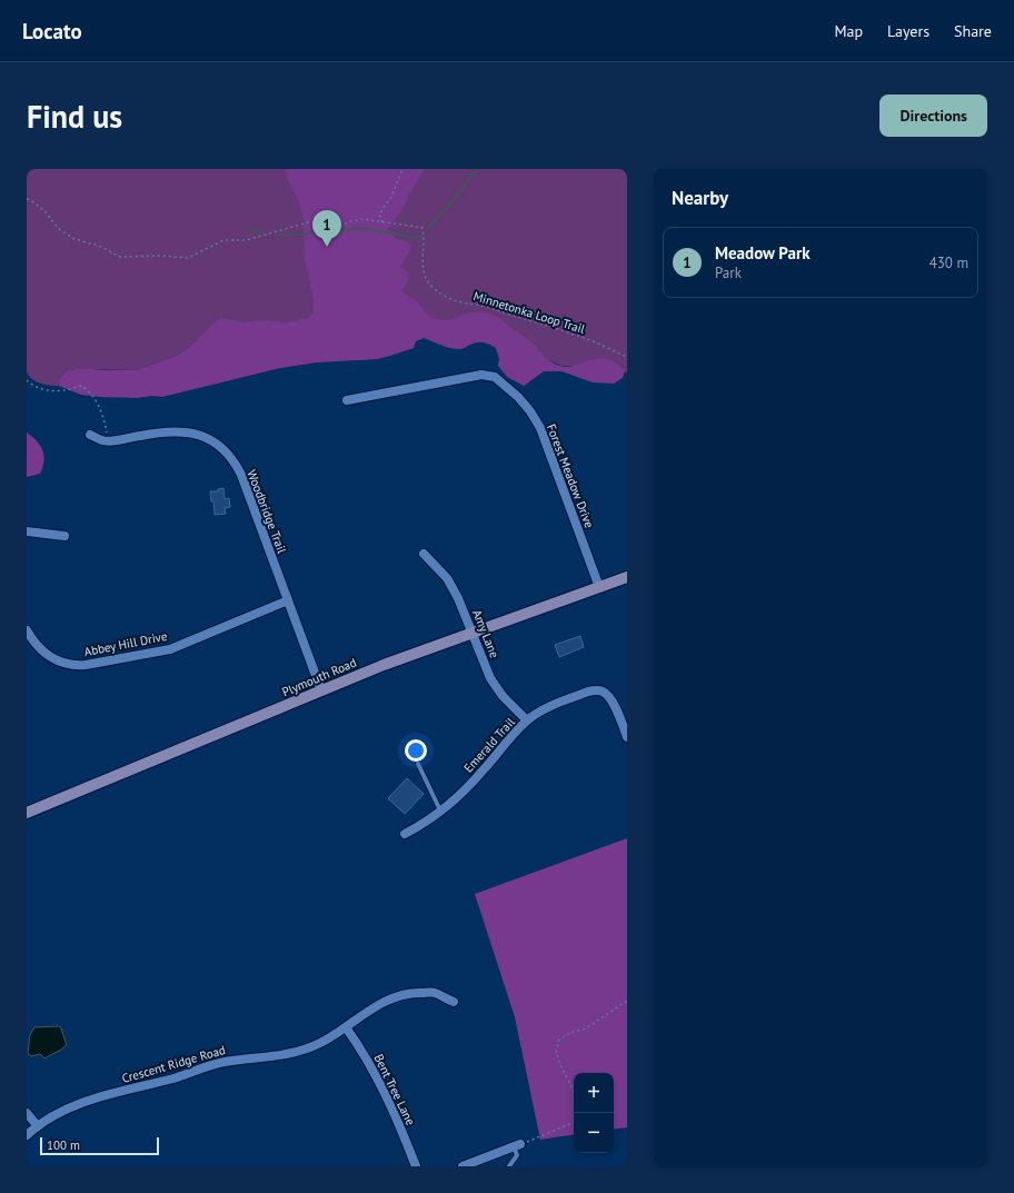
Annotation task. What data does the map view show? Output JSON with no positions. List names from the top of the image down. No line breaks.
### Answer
{"streets":{"main road":["Plymouth Road"],"street":["Forest Meadow Drive","Woodbridge Trail","Amy Lane","Abbey Hill Drive","Emerald Trail","Crescent Ridge Road","Bent Tree Lane"],"path":["Minnetonka Loop Trail"]},"crossings":[["Forest Meadow Drive","Plymouth Road"],["Woodbridge Trail","Abbey Hill Drive"],["Woodbridge Trail","Plymouth Road"],["Amy Lane","Plymouth Road"],["Amy Lane","Emerald Trail"],["Crescent Ridge Road","Bent Tree Lane"]],"scale_bar":"100 m","page":{"header":"Locato","nav":["Map","Layers","Share"],"buttons":"Directions","title":"Find us","heading":"Nearby","pins":"1","list":[{"mark":"1","name":"Meadow Park","note":"Park","value":"430 m"}],"map_buttons":["+","−"],"scale":"100 m"}}
